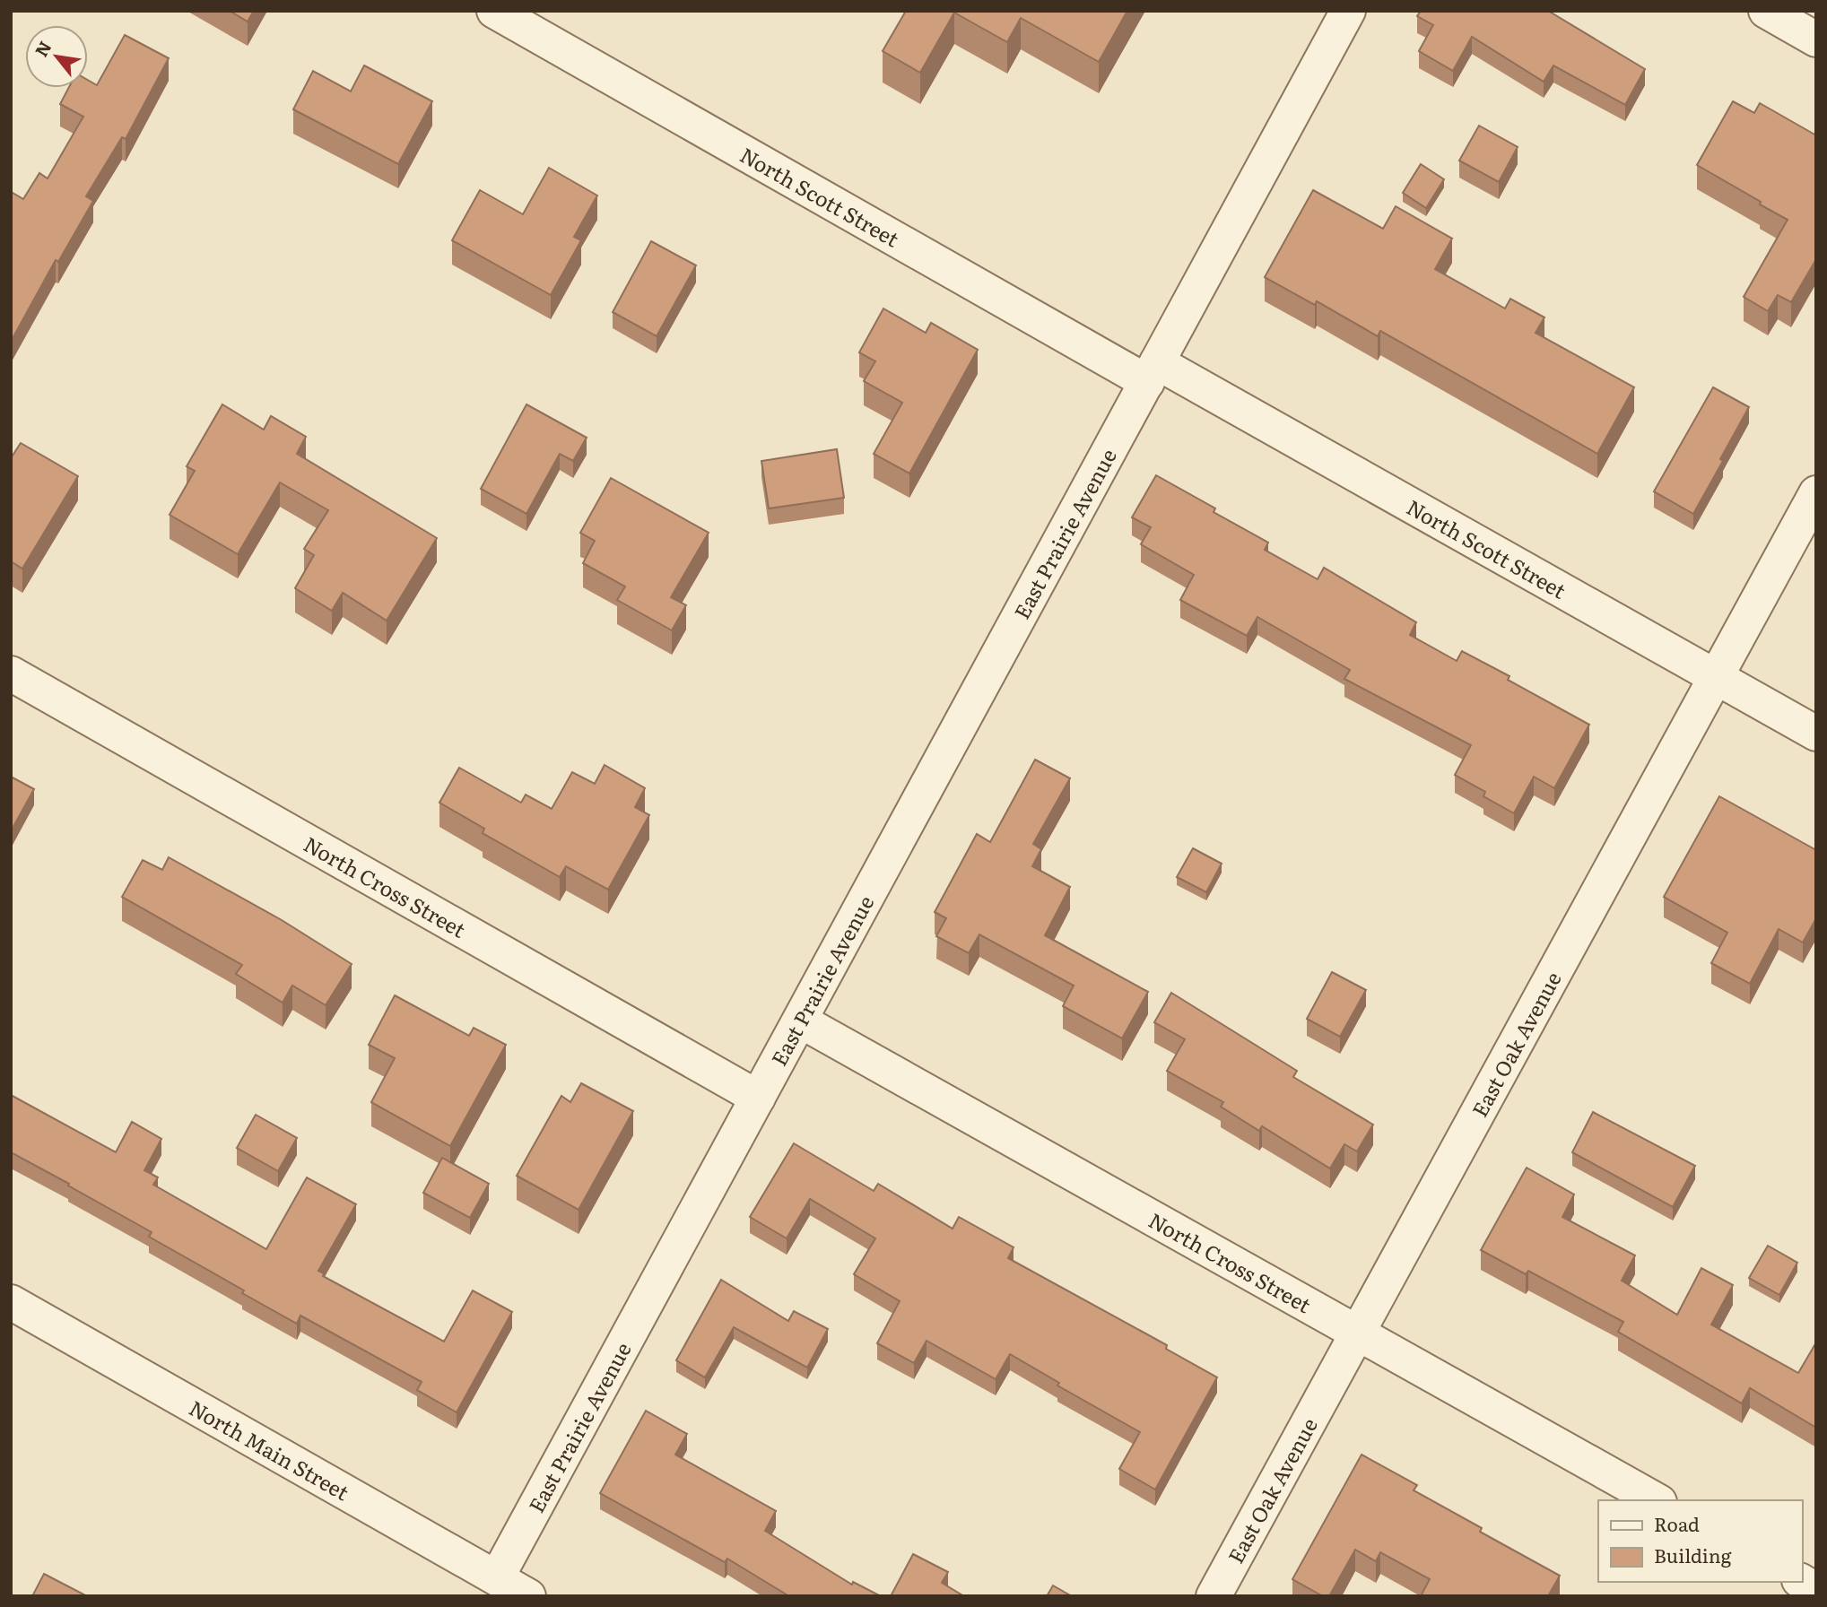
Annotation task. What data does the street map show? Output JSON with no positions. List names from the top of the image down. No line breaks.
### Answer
{"streets":{"street":["North Scott Street","East Prairie Avenue","North Cross Street","East Oak Avenue","North Main Street"]},"crossings":[["North Scott Street","East Prairie Avenue"],["North Scott Street","East Oak Avenue"],["East Prairie Avenue","North Cross Street"],["East Prairie Avenue","North Main Street"],["North Cross Street","East Oak Avenue"]],"legend":["Road","Building"],"north":"top left"}
